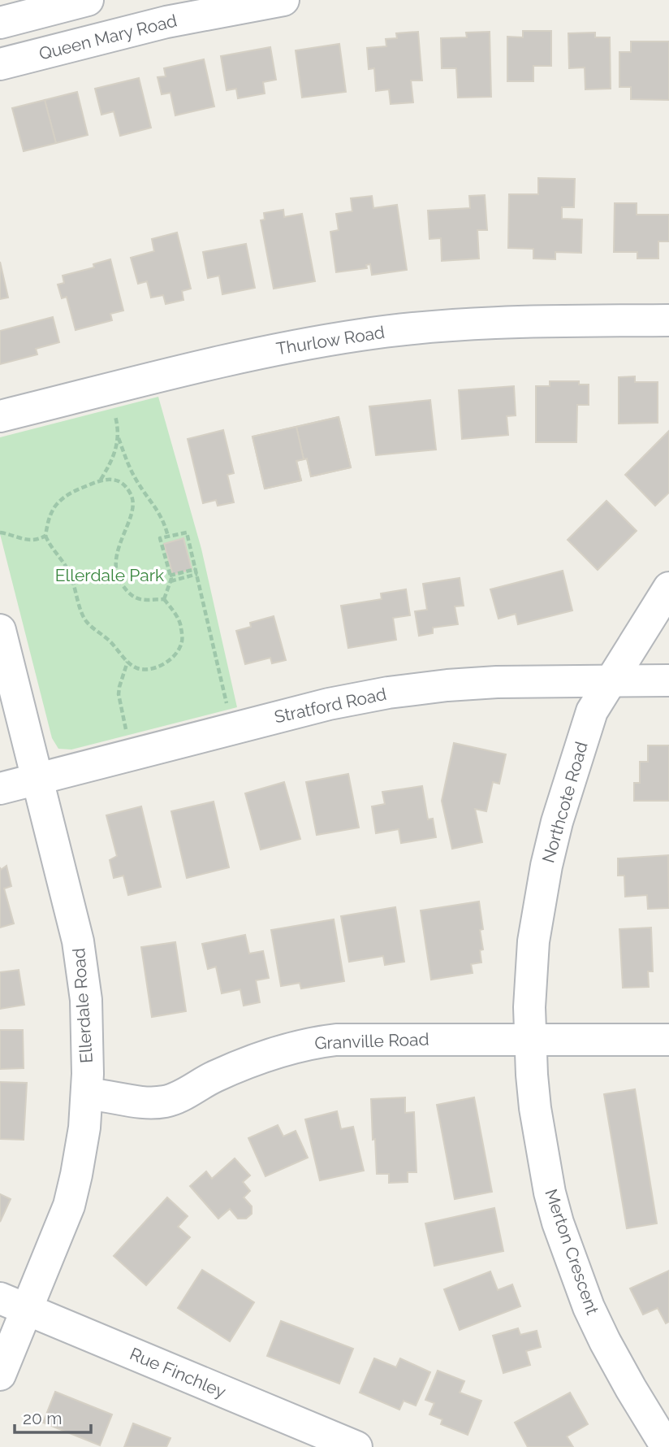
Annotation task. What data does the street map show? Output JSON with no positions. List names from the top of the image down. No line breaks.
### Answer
{"streets":{"street":["Queen Mary Road","Thurlow Road","Stratford Road","Northcote Road","Ellerdale Road","Granville Road","Merton Crescent","Rue Finchley"]},"crossings":[["Stratford Road","Northcote Road"],["Stratford Road","Ellerdale Road"],["Northcote Road","Granville Road"],["Northcote Road","Merton Crescent"],["Ellerdale Road","Granville Road"],["Ellerdale Road","Rue Finchley"],["Granville Road","Merton Crescent"]],"parks":["Ellerdale Park"],"scale_bar":"20 m"}
